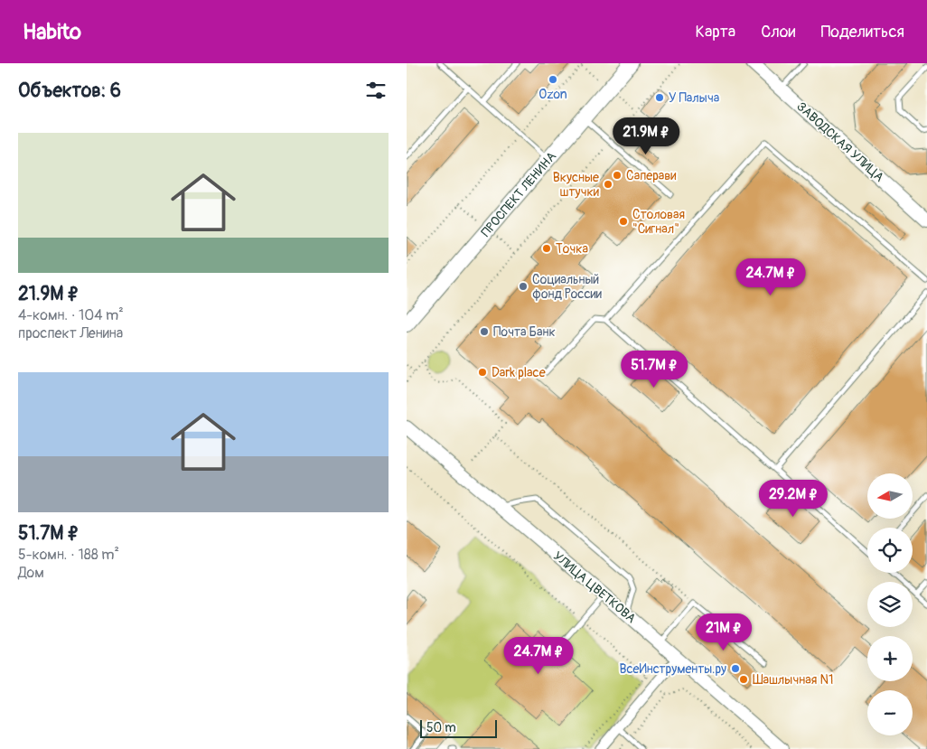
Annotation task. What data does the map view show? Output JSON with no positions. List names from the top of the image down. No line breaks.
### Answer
{"streets":{"main road":["ПРОСПЕКТ ЛЕНИНА"],"street":["ЗАВОДСКАЯ УЛИЦА","УЛИЦА ЦВЕТКОВА"]},"places":["Ozon","У Палыча","Саперави","Вкусные штучки","Столовая \"Сигнал\"","Точка","Социальный фонд России","Почта Банк","Dark place","ВсеИнструменты.ру","Шашлычная N1"],"scale_bar":"50 m","north":"left","page":{"header":"Habito","nav":["Карта","Слои","Поделиться"],"heading":"Объектов: 6","list":[{"name":"21.9M ₽","note":"4-комн. · 104 m² · проспект Ленина"},{"name":"51.7M ₽","note":"5-комн. · 188 m² · Дом"}],"price":["21.9M ₽","24.7M ₽","51.7M ₽","29.2M ₽","21M ₽","24.7M ₽"],"map_buttons":["+","−"],"scale":"50 m"}}
